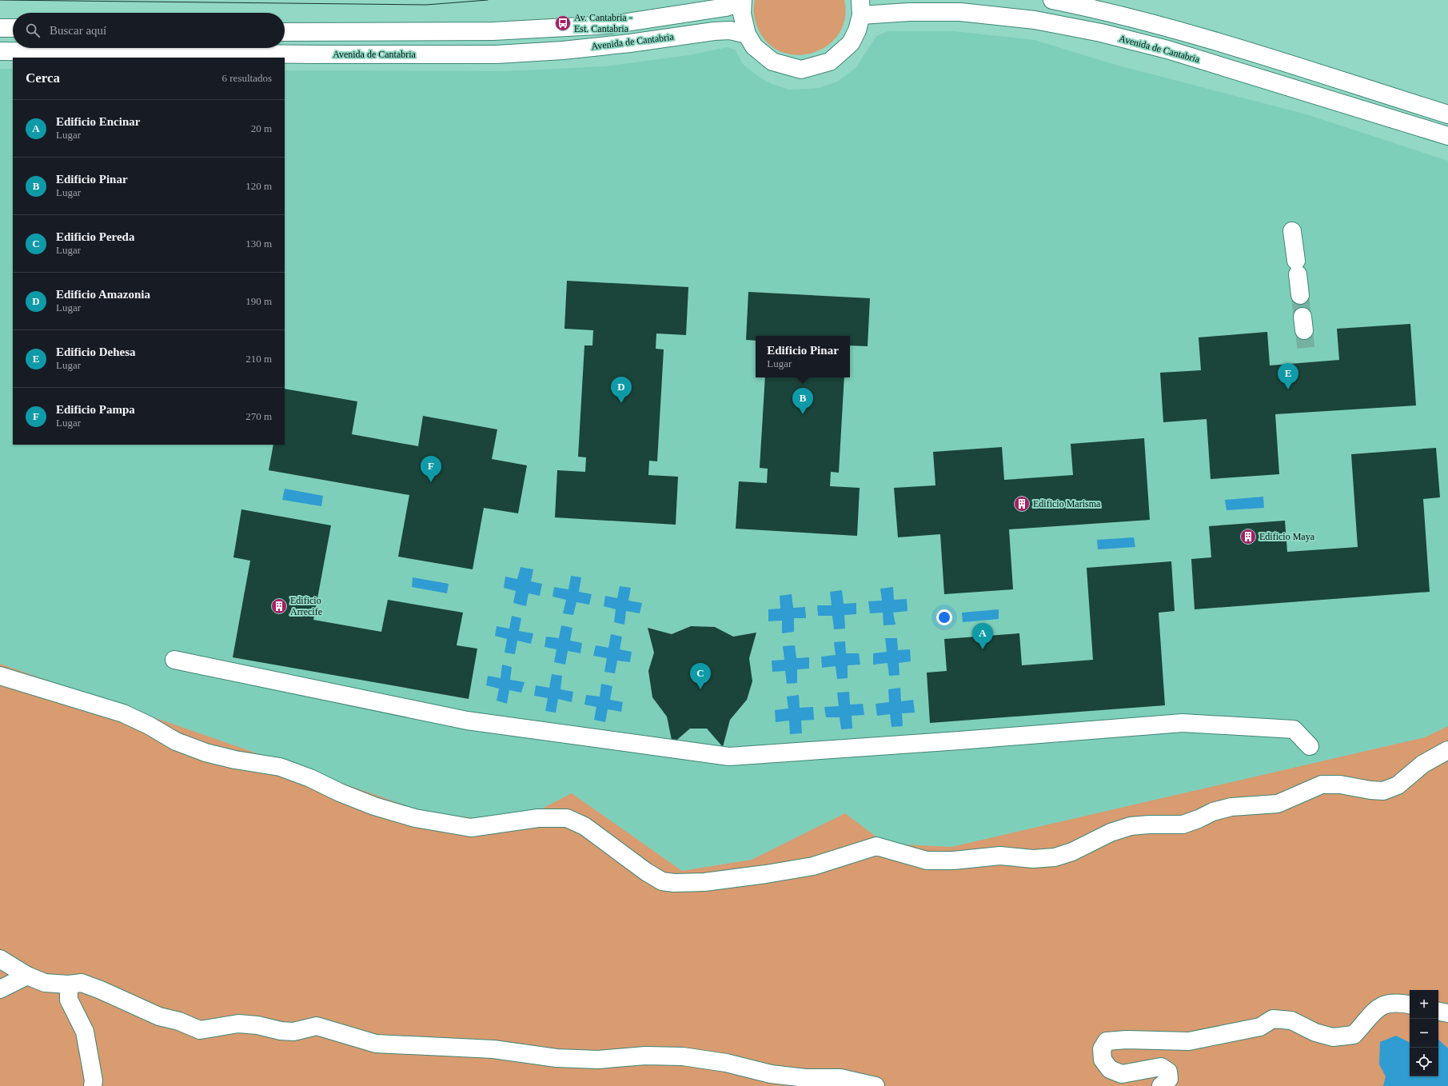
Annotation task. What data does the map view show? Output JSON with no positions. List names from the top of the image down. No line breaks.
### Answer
{"streets":{"street":["Avenida de Cantabria"]},"places":{"bus stop":["Av. Cantabria - Est. Cantabria"],"building":["Edificio Marisma","Edificio Maya","Edificio Arrecife"]},"page":{"search":"Buscar aquí","heading":["Cerca","6 resultados"],"list":[{"mark":"A","name":"Edificio Encinar","note":"Lugar","value":"20 m"},{"mark":"B","name":"Edificio Pinar","note":"Lugar","value":"120 m"},{"mark":"C","name":"Edificio Pereda","note":"Lugar","value":"130 m"},{"mark":"D","name":"Edificio Amazonia","note":"Lugar","value":"190 m"},{"mark":"E","name":"Edificio Dehesa","note":"Lugar","value":"210 m"},{"mark":"F","name":"Edificio Pampa","note":"Lugar","value":"270 m"}],"popup":["Edificio Pinar","Lugar"],"pins":["E","D","B","F","A","C"],"map_buttons":["+","−"]}}
